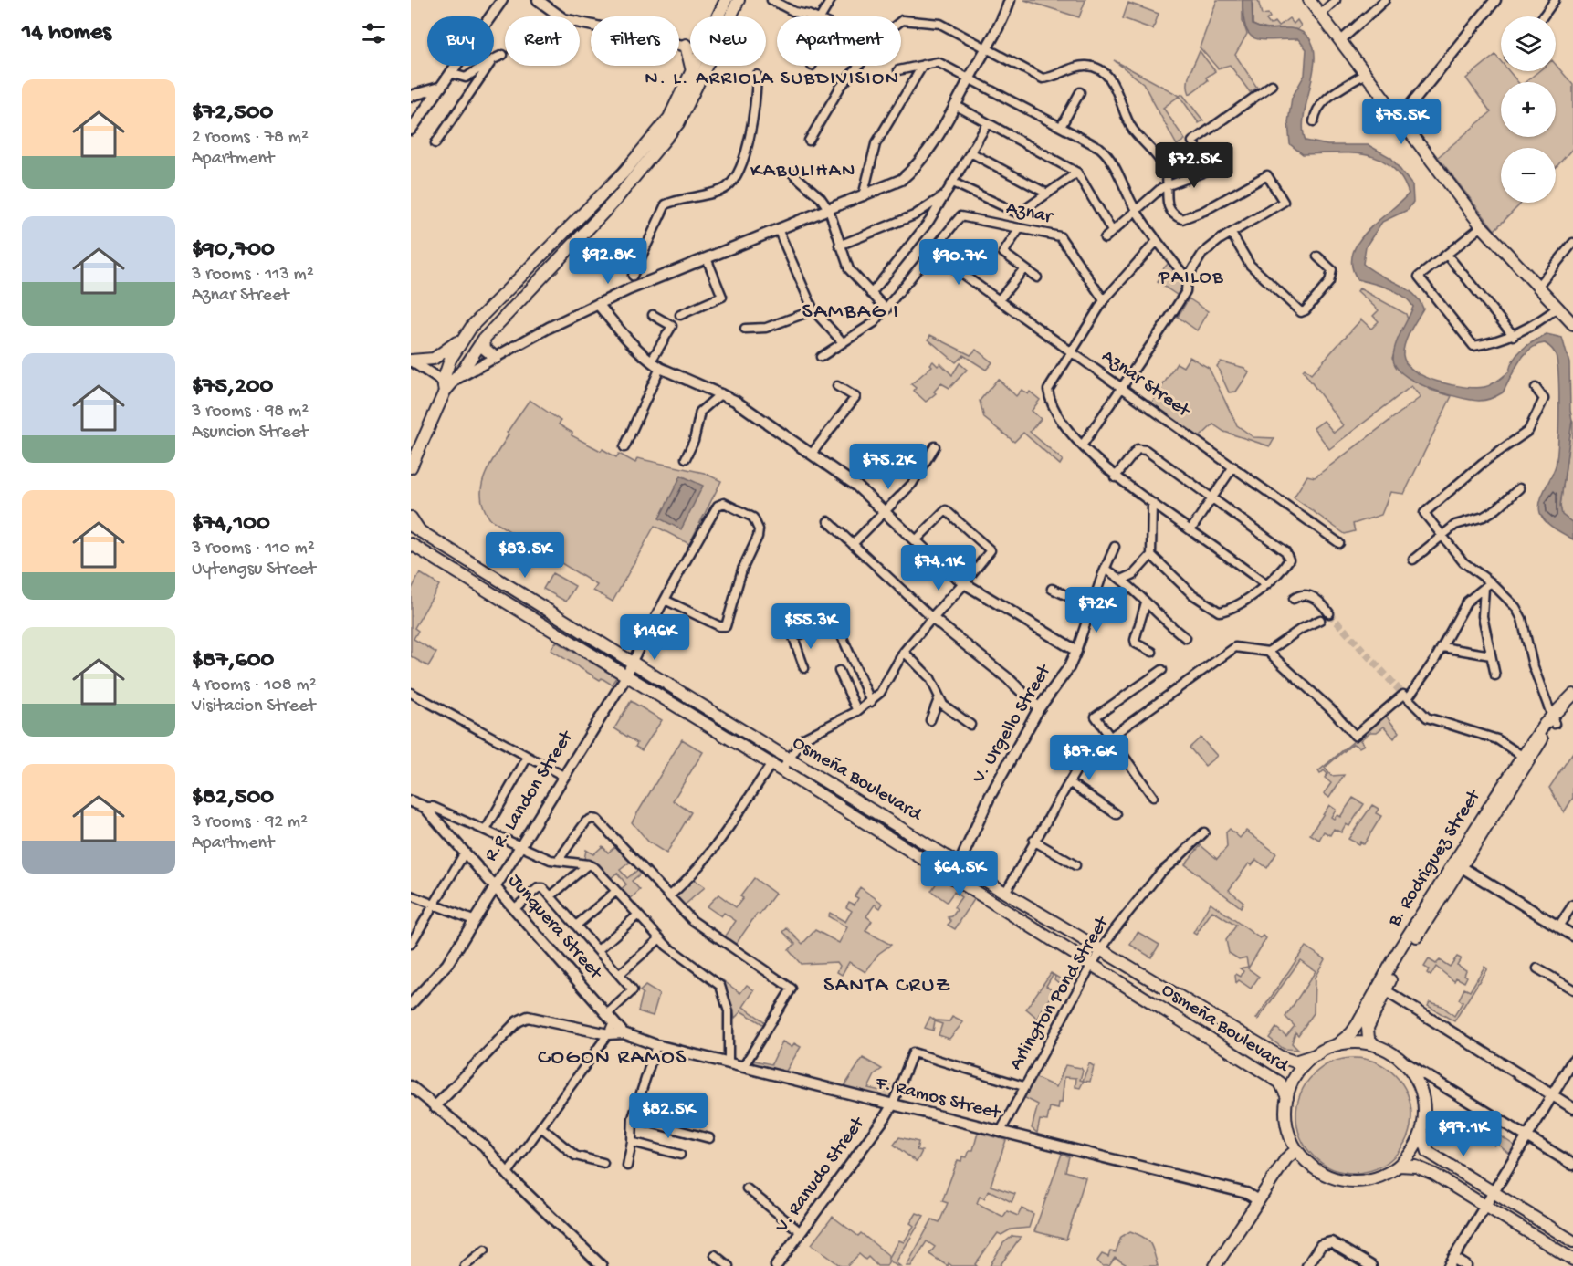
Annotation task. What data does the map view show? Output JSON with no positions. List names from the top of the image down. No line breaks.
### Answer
{"streets":{"main road":["Osmeña Boulevard","B. Rodriguez Street"],"street":["Aznar","Aznar Street","V. Urgello Street","R.R. Landon Street","Junquera Street","Arlington Pond Street","F. Ramos Street","V. Ranudo Street"]},"crossings":[["Aznar","Aznar Street"],["V. Urgello Street","Osmeña Boulevard"],["Osmeña Boulevard","R.R. Landon Street"],["Osmeña Boulevard","B. Rodriguez Street"],["Osmeña Boulevard","Arlington Pond Street"],["R.R. Landon Street","Junquera Street"],["Junquera Street","F. Ramos Street"],["Arlington Pond Street","F. Ramos Street"],["F. Ramos Street","V. Ranudo Street"]],"districts":["N. L. ARRIOLA SUBDIVISION","KABULIHAN","PAILOB","SAMBAG I","SANTA CRUZ","COGON RAMOS"],"page":{"heading":"14 homes","map_buttons":["+","−"],"chip":["Buy","Rent","Filters","New","Apartment"],"list":[{"name":"$72,500","note":"2 rooms · 78 m² · Apartment"},{"name":"$90,700","note":"3 rooms · 113 m² · Aznar Street"},{"name":"$75,200","note":"3 rooms · 98 m² · Asuncion Street"},{"name":"$74,100","note":"3 rooms · 110 m² · Uytengsu Street"},{"name":"$87,600","note":"4 rooms · 108 m² · Visitacion Street"},{"name":"$82,500","note":"3 rooms · 92 m² · Apartment"}],"price":["$75.5K","$72.5K","$92.8K","$90.7K","$75.2K","$83.5K","$74.1K","$72K","$55.3K","$146K","$87.6K","$64.5K","$82.5K","$97.1K"]}}
